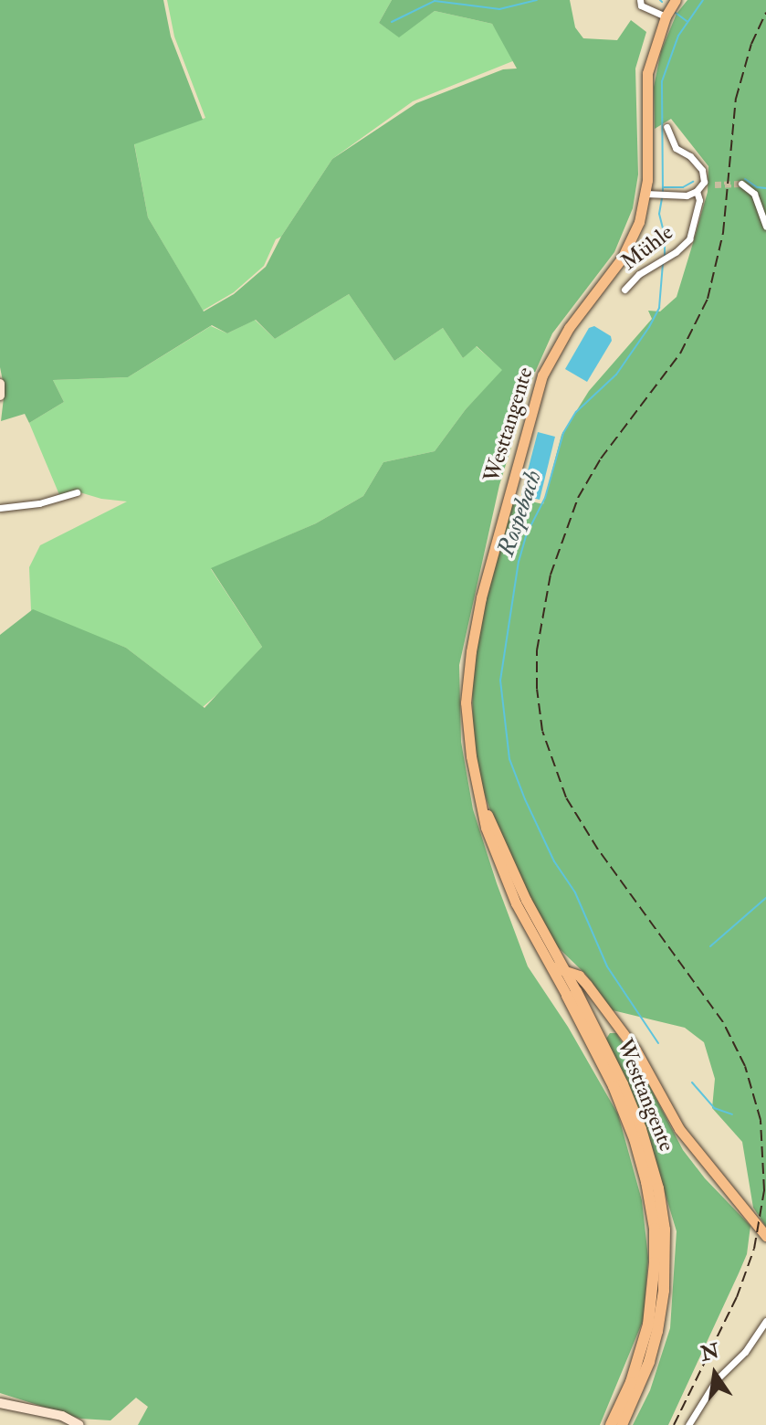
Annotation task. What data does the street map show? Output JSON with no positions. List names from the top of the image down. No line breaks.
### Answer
{"streets":{"highway":["Westtangente"],"street":["Mühle"]},"crossings":[["Mühle","Westtangente"]],"water":["Rospebach"],"north":"top"}
